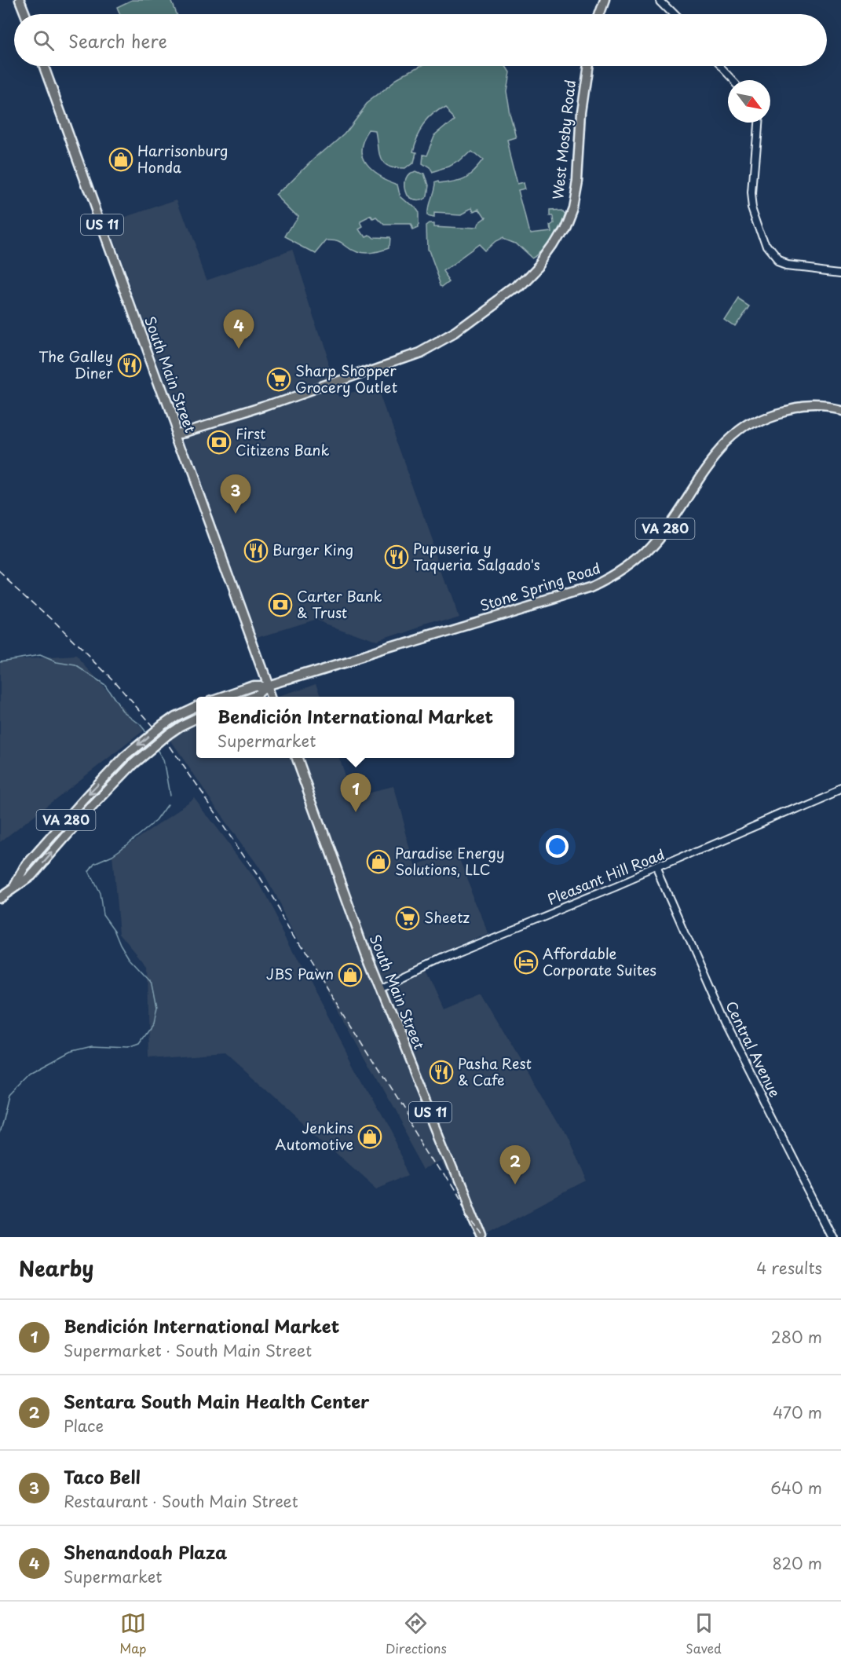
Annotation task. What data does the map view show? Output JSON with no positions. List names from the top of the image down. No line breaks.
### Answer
{"streets":{"main road":["West Mosby Road","US 11","South Main Street","VA 280","Stone Spring Road"],"street":["Pleasant Hill Road","Central Avenue"]},"crossings":[["West Mosby Road","South Main Street"],["South Main Street","Stone Spring Road"],["South Main Street","Pleasant Hill Road"],["Pleasant Hill Road","Central Avenue"]],"places":{"shop":["Harrisonburg Honda","Paradise Energy Solutions, LLC","JBS Pawn","Jenkins Automotive"],"restaurant":["The Galley Diner","Burger King","Pupuseria y Taqueria Salgado's","Pasha Rest & Cafe"],"supermarket":["Sharp Shopper Grocery Outlet","Sheetz"],"bank":["First Citizens Bank","Carter Bank & Trust"],"hotel":["Affordable Corporate Suites"]},"north":"bottom right","page":{"search":"Search here","pins":["4","3","1","2"],"popup":["Bendición International Market","Supermarket"],"heading":["Nearby","4 results"],"list":[{"mark":"1","name":"Bendición International Market","note":"Supermarket · South Main Street","value":"280 m"},{"mark":"2","name":"Sentara South Main Health Center","note":"Place","value":"470 m"},{"mark":"3","name":"Taco Bell","note":"Restaurant · South Main Street","value":"640 m"},{"mark":"4","name":"Shenandoah Plaza","note":"Supermarket","value":"820 m"}],"nav":["Map","Directions","Saved"]}}
